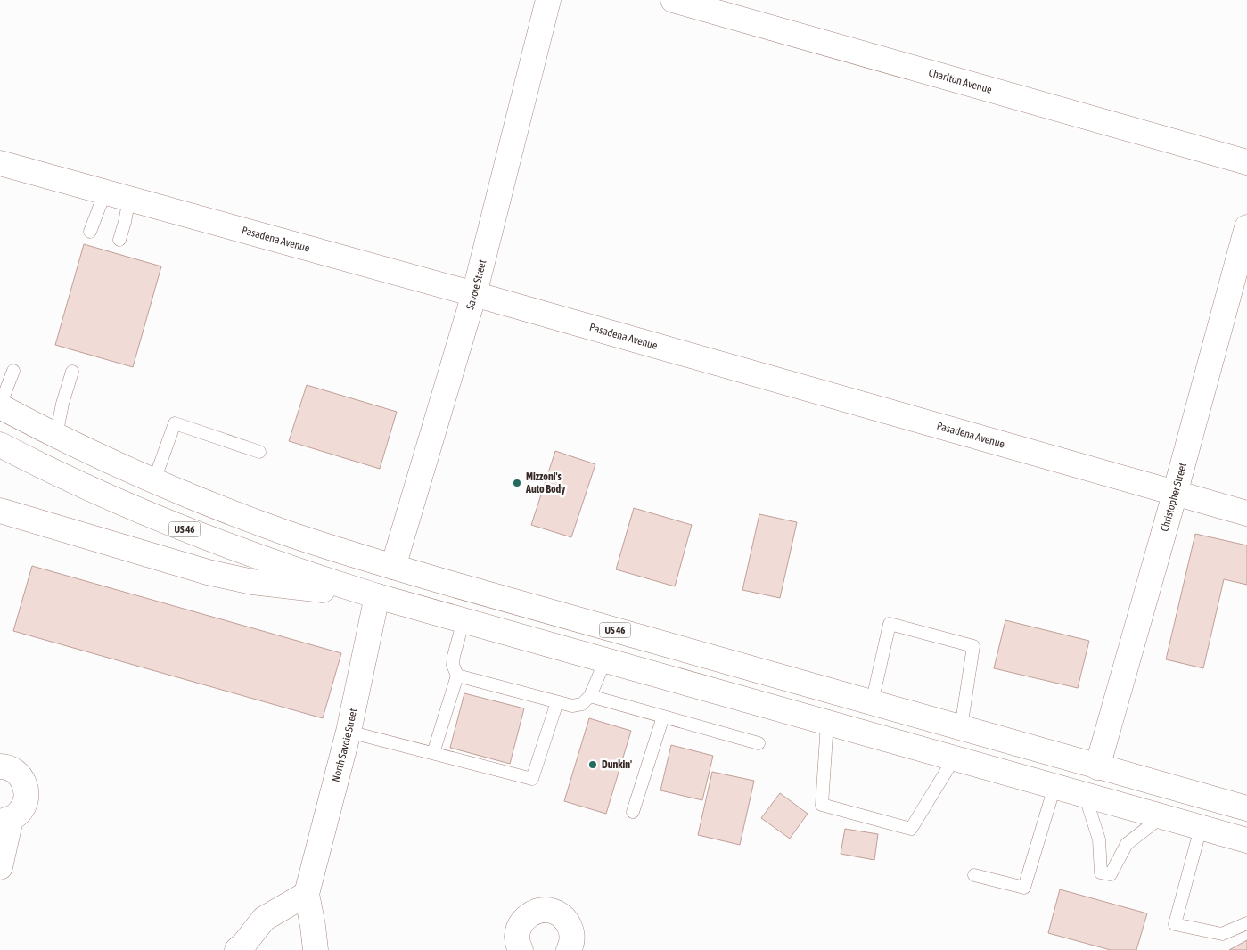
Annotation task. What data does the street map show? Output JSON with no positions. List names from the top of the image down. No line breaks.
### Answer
{"streets":{"main road":["Charlton Avenue","Pasadena Avenue","Savoie Street","Christopher Street","US 46","North Savoie Street"]},"crossings":[["Pasadena Avenue","Savoie Street"],["Pasadena Avenue","Christopher Street"],["Savoie Street","US 46"],["Christopher Street","US 46"],["US 46","North Savoie Street"]],"places":["Mizzoni's Auto Body","Dunkin'"]}
